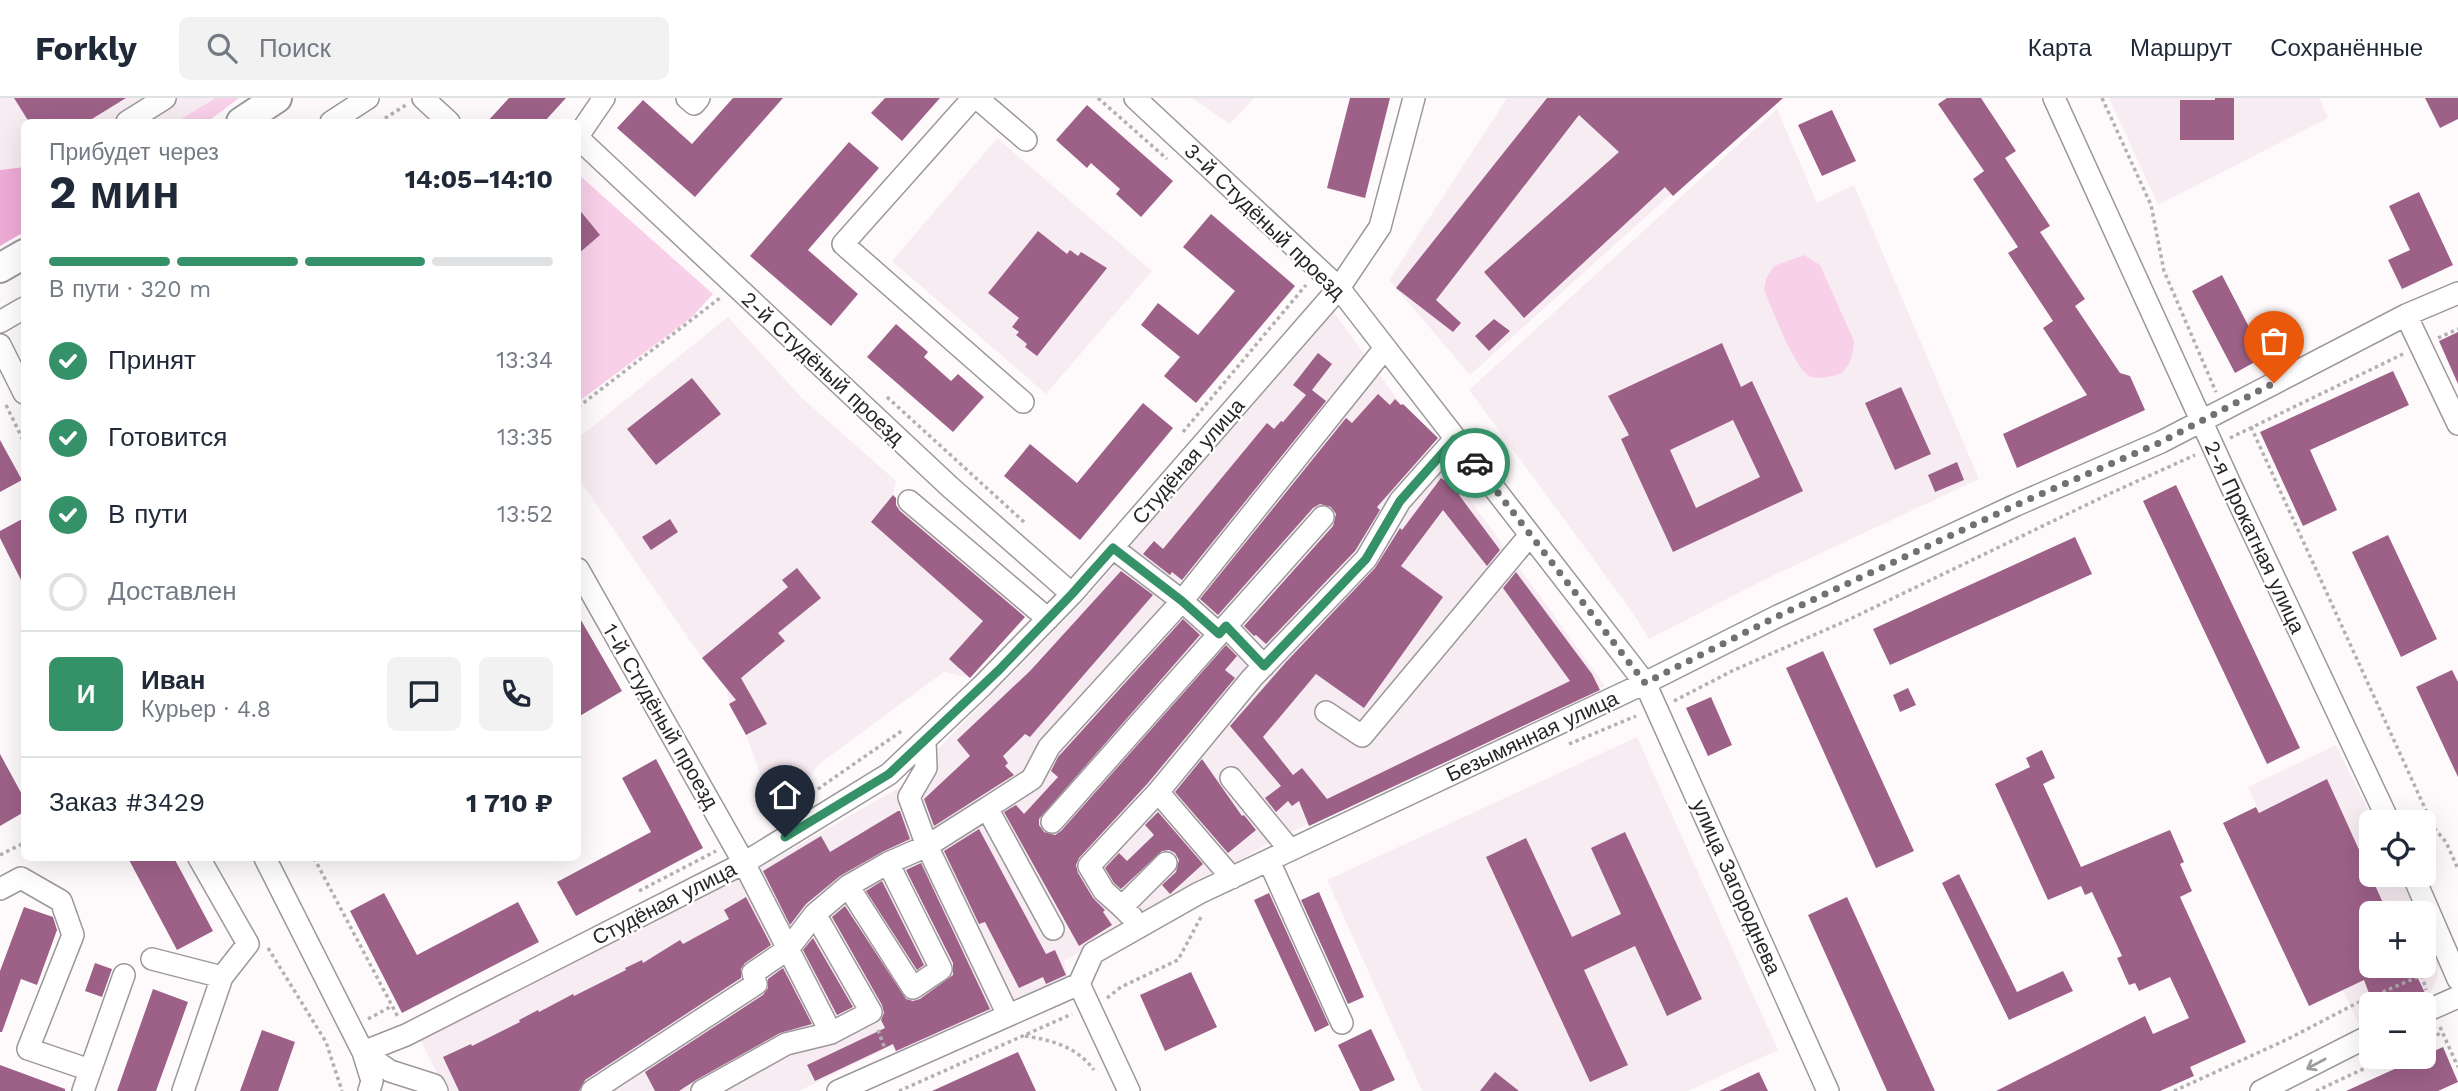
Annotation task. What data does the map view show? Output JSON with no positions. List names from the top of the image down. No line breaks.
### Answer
{"streets":{"street":["3-й Студёный проезд","2-й Студёный проезд","Студёная улица","2-я Прокатная улица","1-й Студёный проезд","Безымянная улица","улица Загороднева"]},"crossings":[["3-й Студёный проезд","Студёная улица"],["3-й Студёный проезд","Безымянная улица"],["3-й Студёный проезд","улица Загороднева"],["2-й Студёный проезд","Студёная улица"],["Студёная улица","1-й Студёный проезд"],["2-я Прокатная улица","Безымянная улица"],["Безымянная улица","улица Загороднева"]],"page":{"header":"Forkly","search":"Поиск","nav":["Карта","Маршрут","Сохранённые"],"heading":["2 мин","Прибудет через","14:05–14:10"],"panel":["Иван","Курьер · 4.8","Заказ #3429","1 710 ₽"],"bar":"В пути · 320 m","list":[["Принят","13:34"],["Готовится","13:35"],["В пути","13:52"],"Доставлен"],"round":"И","map_buttons":["+","−"]}}
